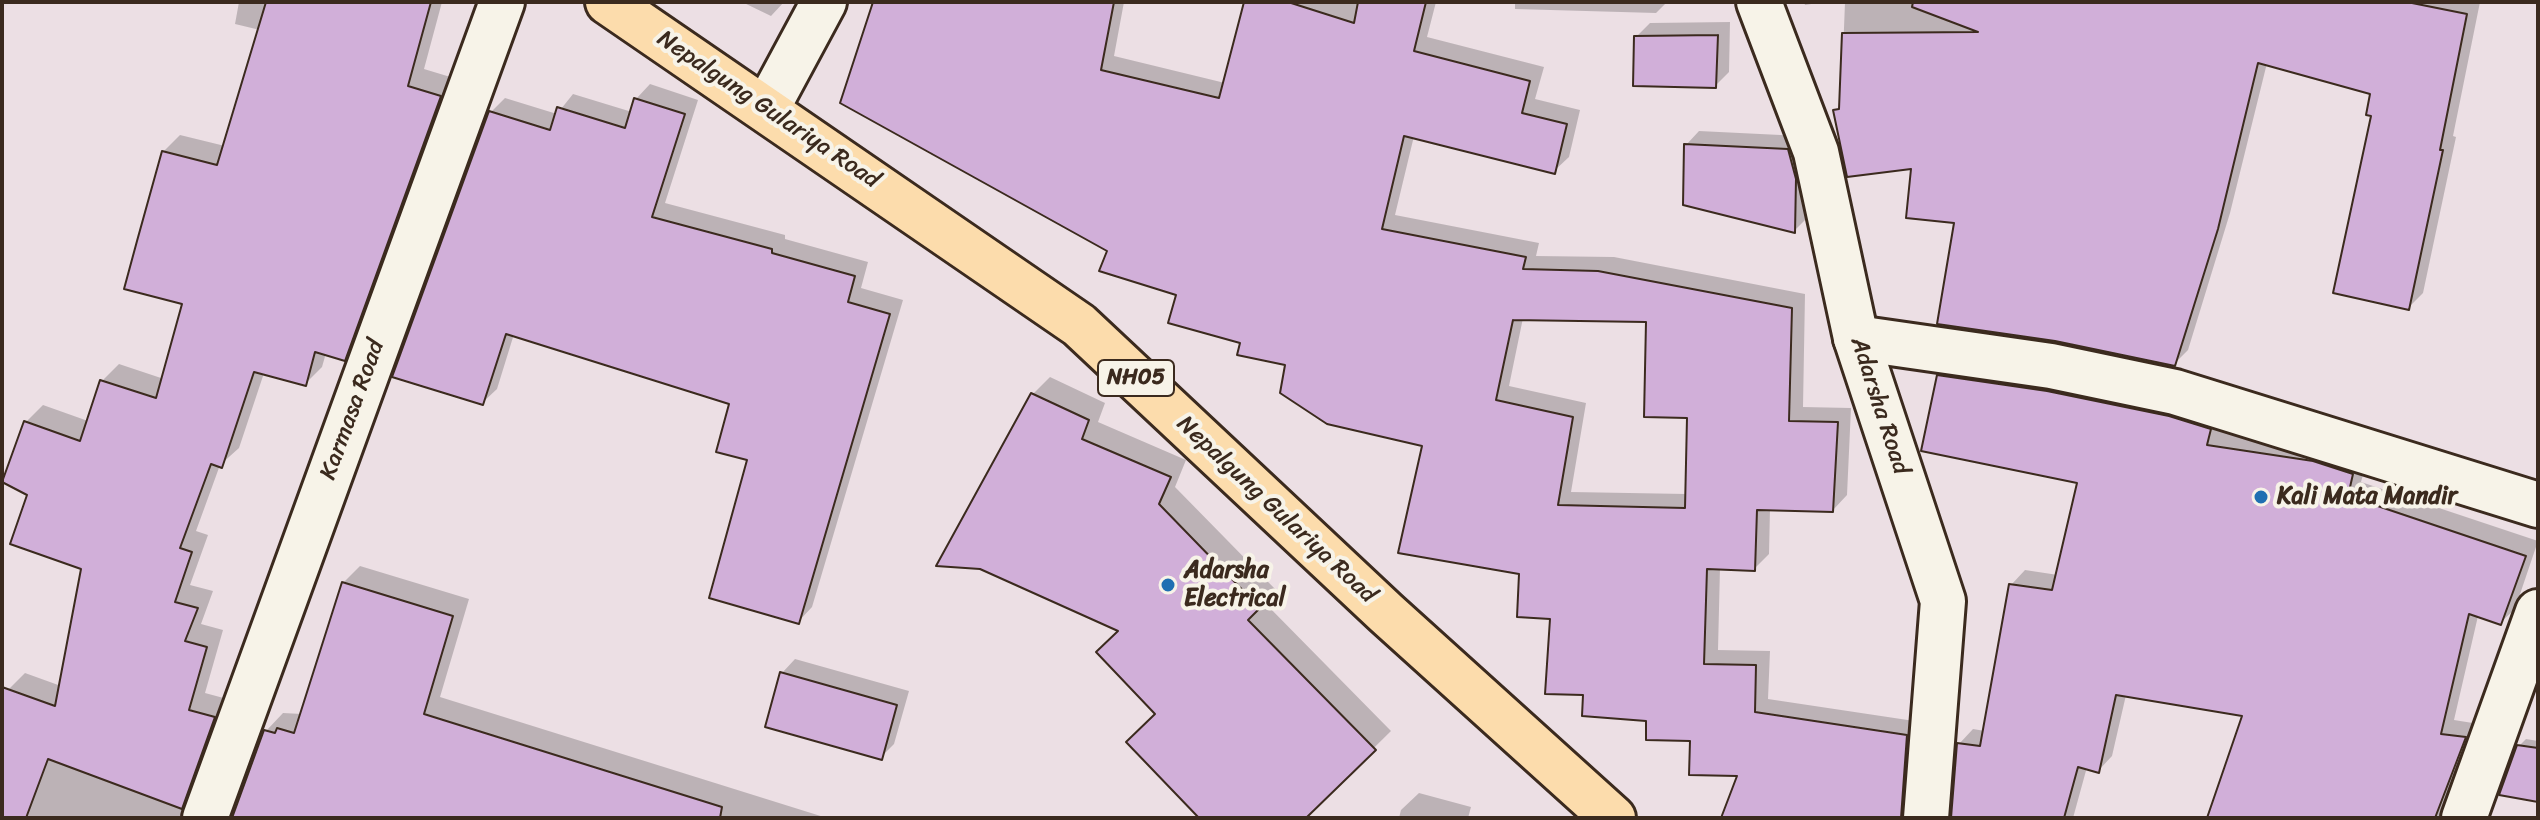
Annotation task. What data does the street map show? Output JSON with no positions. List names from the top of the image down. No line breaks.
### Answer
{"streets":{"main road":["Nepalgung Gulariya Road","NH05"],"street":["Adarsha Road","Karmasa Road"]},"places":["Kali Mata Mandir","Adarsha Electrical"]}
